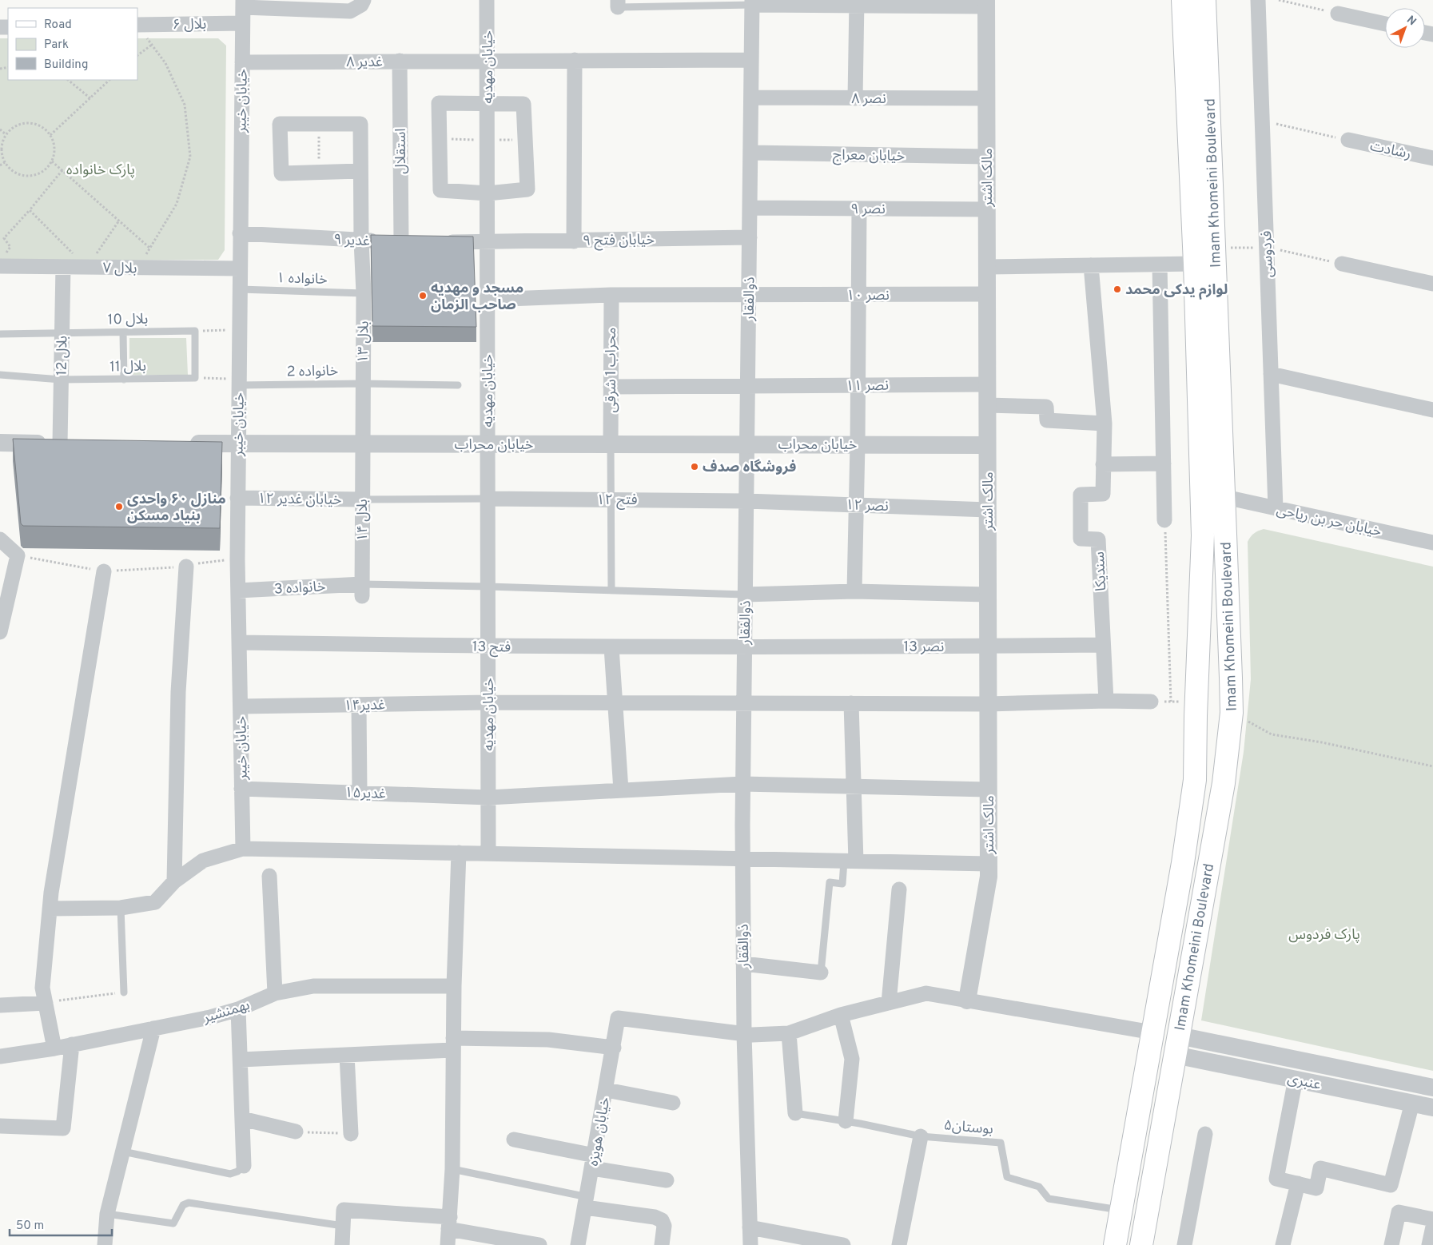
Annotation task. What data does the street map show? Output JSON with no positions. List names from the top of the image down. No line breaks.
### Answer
{"streets":{"main road":["Imam Khomeini Boulevard"],"street":["بلال ۶","غدیر ۸","خیابان مهدیه","نصر ۸","خیابان خیبر","رشادت","استقلال","خیابان معراج","مالک اشتر","نصر ۹","غدیر ۹","خیابان فتح ۹","فردوسی","بلال ۷","نصر ۱۰","ذوالفقار","بلال ۱۳","بلال 12","محراب 1 شرقی","نصر ۱۱","خیابان محراب","خیابان غدیر ۱۲","فتح ۱۲","نصر ۱۲","بلال ۱۴","خیابان حر بن ریاحی","سندیکا","خانواده 3","فتح 13","نصر 13","غدیر۱۴","غدیر۱۵","بهمنشیر","عنبری","خیابان هویزه"],"lane":["خانواده ۱","بلال 10","بلال 11","خانواده 2","بوستان۵"]},"crossings":[["بلال ۶","خیابان خیبر"],["غدیر ۸","خیابان مهدیه"],["غدیر ۸","خیابان خیبر"],["غدیر ۸","استقلال"],["غدیر ۸","ذوالفقار"],["خیابان مهدیه","خیابان فتح ۹"],["خیابان مهدیه","نصر ۱۰"],["خیابان مهدیه","خیابان محراب"],["خیابان مهدیه","فتح ۱۲"],["خیابان مهدیه","فتح 13"],["خیابان مهدیه","غدیر۱۴"],["خیابان مهدیه","غدیر۱۵"],["نصر ۸","مالک اشتر"],["نصر ۸","ذوالفقار"],["خیابان خیبر","غدیر ۹"],["خیابان خیبر","بلال ۷"],["خیابان خیبر","خانواده ۱"],["خیابان خیبر","خانواده 2"],["خیابان خیبر","خیابان محراب"],["خیابان خیبر","خیابان غدیر ۱۲"],["خیابان خیبر","خانواده 3"],["خیابان خیبر","فتح 13"],["خیابان خیبر","غدیر۱۴"],["خیابان خیبر","غدیر۱۵"],["استقلال","غدیر ۹"],["خیابان معراج","مالک اشتر"],["خیابان معراج","ذوالفقار"],["مالک اشتر","نصر ۹"],["مالک اشتر","نصر ۱۰"],["مالک اشتر","نصر ۱۱"],["مالک اشتر","خیابان محراب"],["مالک اشتر","نصر ۱۲"],["مالک اشتر","نصر 13"],["مالک اشتر","غدیر۱۴"],["مالک اشتر","غدیر۱۵"],["Imam Khomeini Boulevard","خیابان حر بن ریاحی"],["Imam Khomeini Boulevard","عنبری"],["Imam Khomeini Boulevard","بوستان۵"],["نصر ۹","ذوالفقار"],["غدیر ۹","بلال ۱۳"],["خیابان فتح ۹","ذوالفقار"],["فردوسی","خیابان حر بن ریاحی"],["بلال ۷","بلال 12"],["خانواده ۱","بلال ۱۳"],["نصر ۱۰","ذوالفقار"],["نصر ۱۰","محراب 1 شرقی"],["ذوالفقار","نصر ۱۱"],["ذوالفقار","خیابان محراب"],["ذوالفقار","فتح ۱۲"],["ذوالفقار","نصر ۱۲"],["ذوالفقار","فتح 13"],["ذوالفقار","نصر 13"],["ذوالفقار","غدیر۱۴"],["ذوالفقار","غدیر۱۵"],["ذوالفقار","خیابان هویزه"],["بلال 10","بلال 12"],["بلال ۱۳","خانواده 2"],["بلال ۱۳","خیابان محراب"],["بلال ۱۳","بلال ۱۴"],["بلال 12","بلال 11"],["محراب 1 شرقی","نصر ۱۱"],["محراب 1 شرقی","خیابان محراب"],["خیابان محراب","بلال ۱۴"],["خیابان غدیر ۱۲","بلال ۱۴"],["فتح ۱۲","نصر ۱۲"],["بلال ۱۴","خانواده 3"],["سندیکا","نصر 13"],["فتح 13","نصر 13"]],"parks":["پارک خانواده","پارک فردوس"],"places":["لوازم یدکی محمد","مسجد و مهدیه صاحب الزمان","فروشگاه صدف","منازل ۶۰ واحدی بنیاد مسکن"],"legend":["Road","Park","Building"],"scale_bar":"50 m","north":"top right"}
